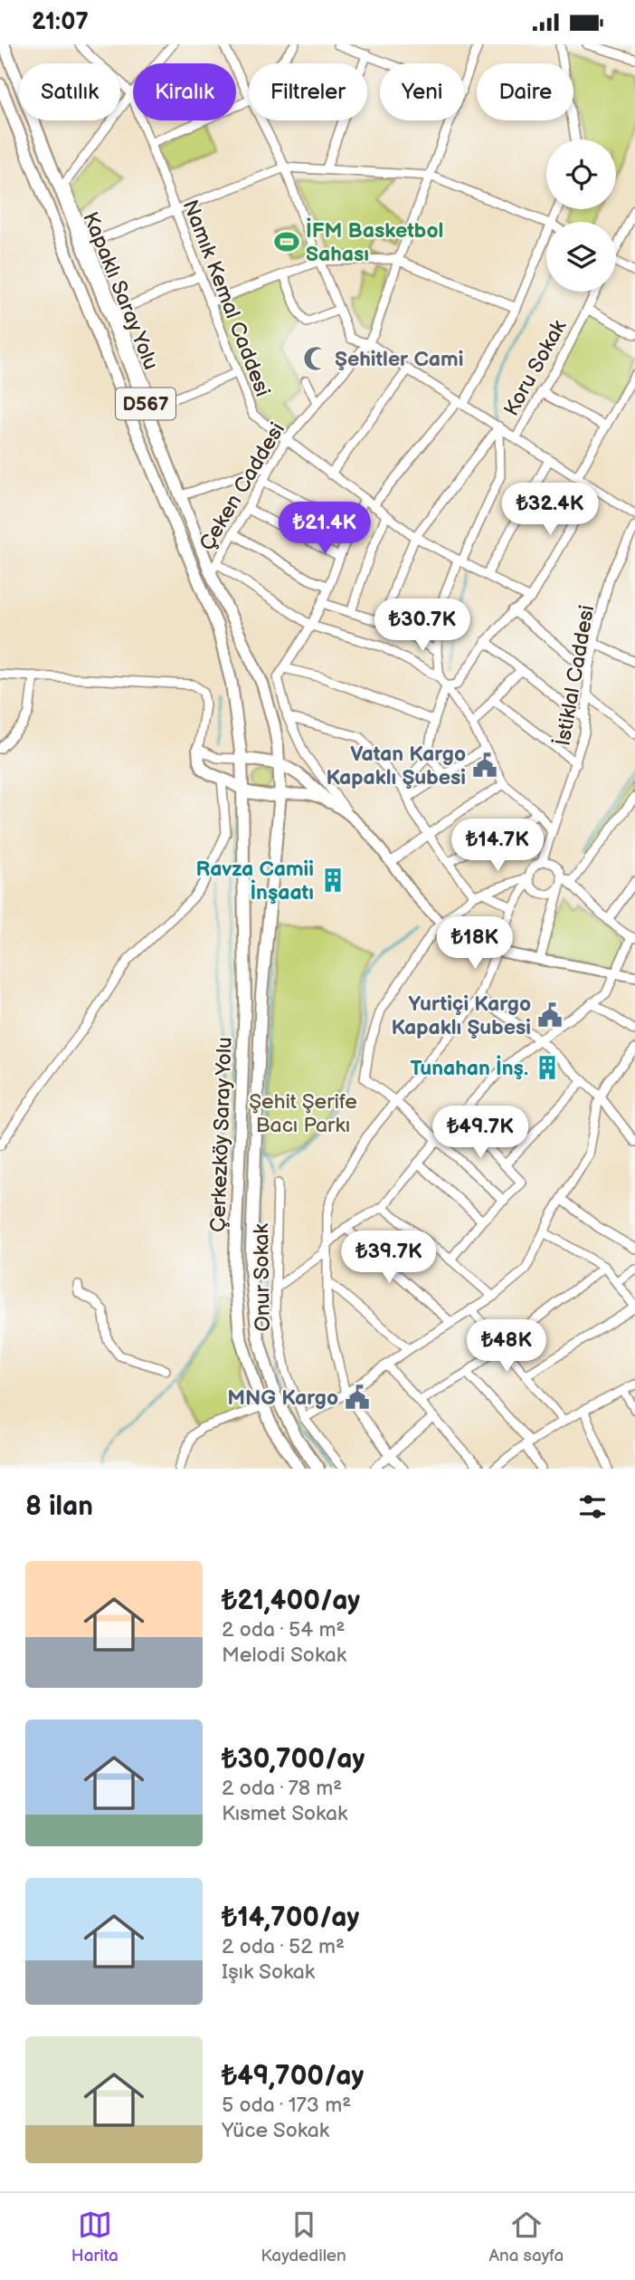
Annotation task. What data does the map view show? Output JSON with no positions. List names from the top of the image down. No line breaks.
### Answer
{"streets":{"highway":["Kapaklı Saray Yolu","D567","Çerkezköy Saray Yolu"],"street":["Namık Kemal Caddesi","Koru Sokak","Çeken Caddesi","İstiklal Caddesi","Onur Sokak"]},"crossings":[["Kapaklı Saray Yolu","D567"],["Kapaklı Saray Yolu","Çeken Caddesi"],["Namık Kemal Caddesi","Koru Sokak"],["Namık Kemal Caddesi","Çeken Caddesi"],["D567","Çerkezköy Saray Yolu"]],"parks":["Şehit Şerife Bacı Parkı"],"places":{"sports":["İFM Basketbol Sahası"],"mosque":["Şehitler Cami"],"public building":["Vatan Kargo Kapaklı Şubesi","Yurtiçi Kargo Kapaklı Şubesi","MNG Kargo"],"building":["Ravza Camii İnşaatı","Tunahan İnş."]},"page":{"status":"21:07","chip":["Satılık","Kiralık","Filtreler","Yeni","Daire"],"price":["₺32.4K","₺21.4K","₺30.7K","₺14.7K","₺18K","₺49.7K","₺39.7K","₺48K"],"heading":"8 ilan","list":[{"name":"₺21,400/ay","note":"2 oda · 54 m² · Melodi Sokak"},{"name":"₺30,700/ay","note":"2 oda · 78 m² · Kısmet Sokak"},{"name":"₺14,700/ay","note":"2 oda · 52 m² · Işık Sokak"},{"name":"₺49,700/ay","note":"5 oda · 173 m² · Yüce Sokak"}],"tabs":["Harita","Kaydedilen","Ana sayfa"]}}
